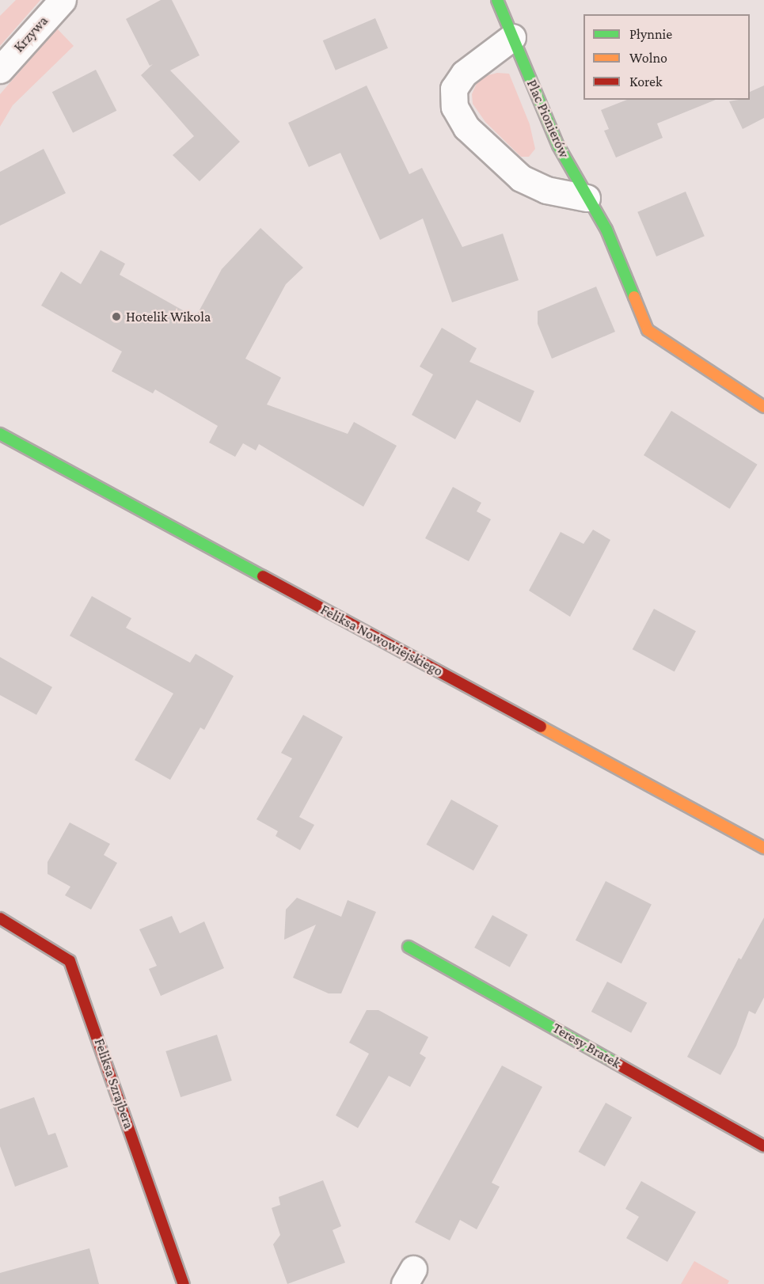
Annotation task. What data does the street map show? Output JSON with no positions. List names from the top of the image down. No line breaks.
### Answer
{"streets":{"street":["Krzywa","Plac Pionierów","Feliksa Nowowiejskiego","Teresy Bratek","Feliksa Szrajbera"]},"places":["Hotelik Wikola"],"legend":["Płynnie","Wolno","Korek"]}
